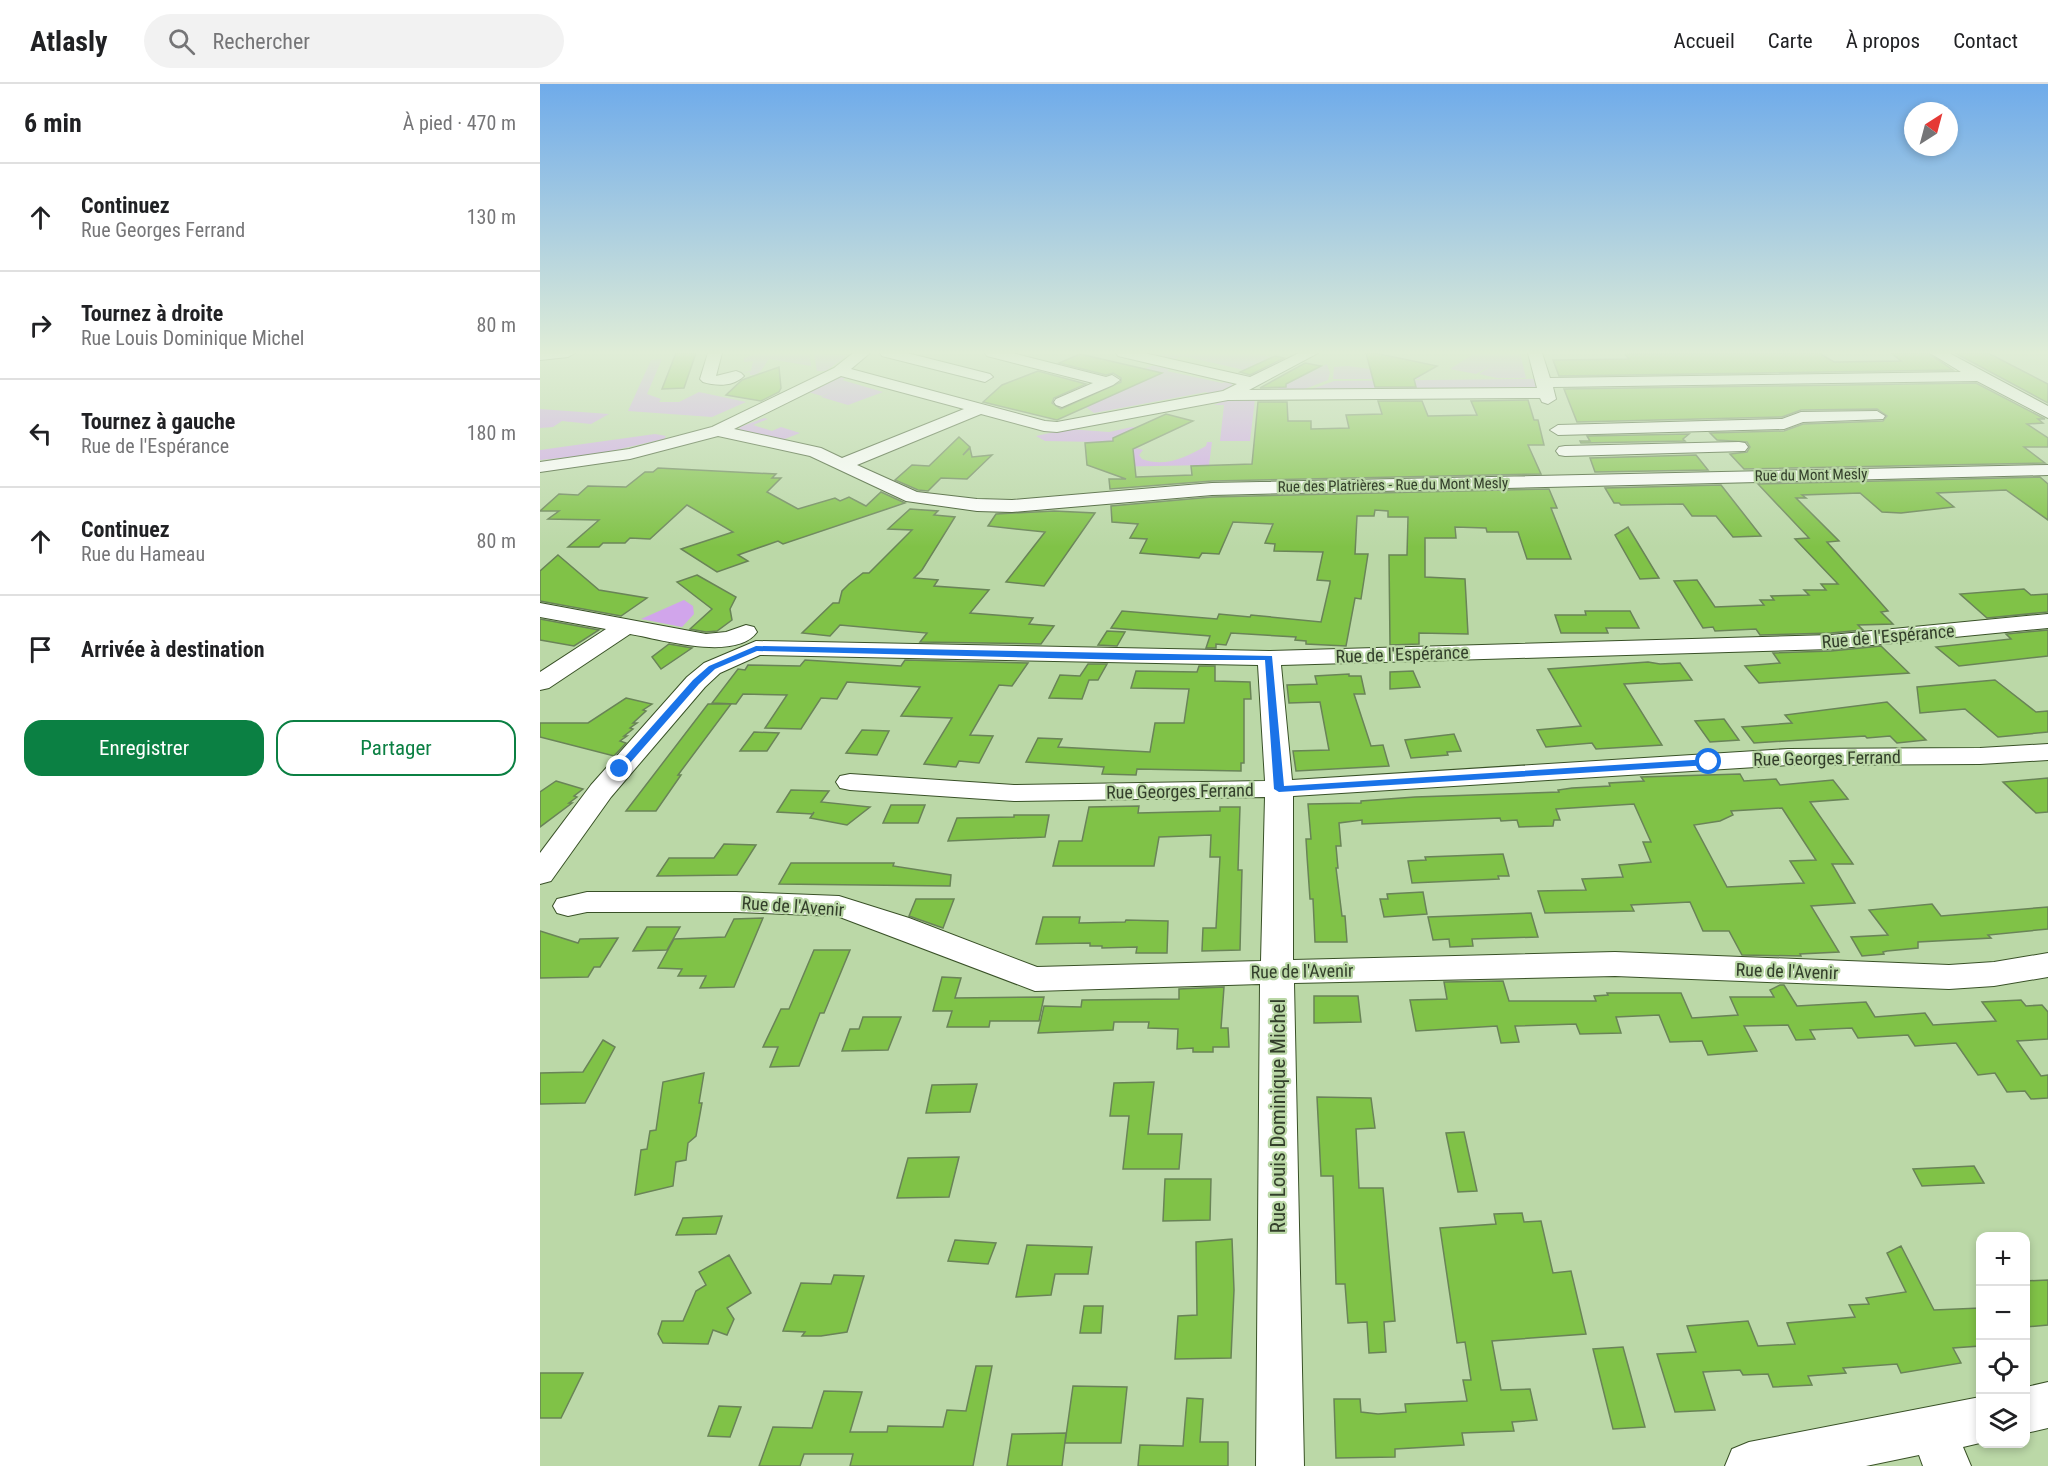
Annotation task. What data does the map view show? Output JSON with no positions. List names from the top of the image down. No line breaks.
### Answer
{"streets":{"street":["Rue du Mont Mesly","Rue des Platrières - Rue du Mont Mesly","Rue de l'Espérance","Rue Georges Ferrand","Rue de l'Avenir","Rue Louis Dominique Michel"]},"crossings":[["Rue du Mont Mesly","Rue des Platrières - Rue du Mont Mesly"],["Rue de l'Espérance","Rue Louis Dominique Michel"],["Rue Georges Ferrand","Rue Louis Dominique Michel"],["Rue de l'Avenir","Rue Louis Dominique Michel"]],"north":"top right","page":{"header":"Atlasly","search":"Rechercher","nav":["Accueil","Carte","À propos","Contact"],"heading":["6 min","À pied · 470 m"],"list":[["Continuez","Rue Georges Ferrand","130 m"],["Tournez à droite","Rue Louis Dominique Michel","80 m"],["Tournez à gauche","Rue de l'Espérance","180 m"],["Continuez","Rue du Hameau","80 m"],"Arrivée à destination"],"buttons":["Enregistrer","Partager"],"map_buttons":["+","−"]}}
